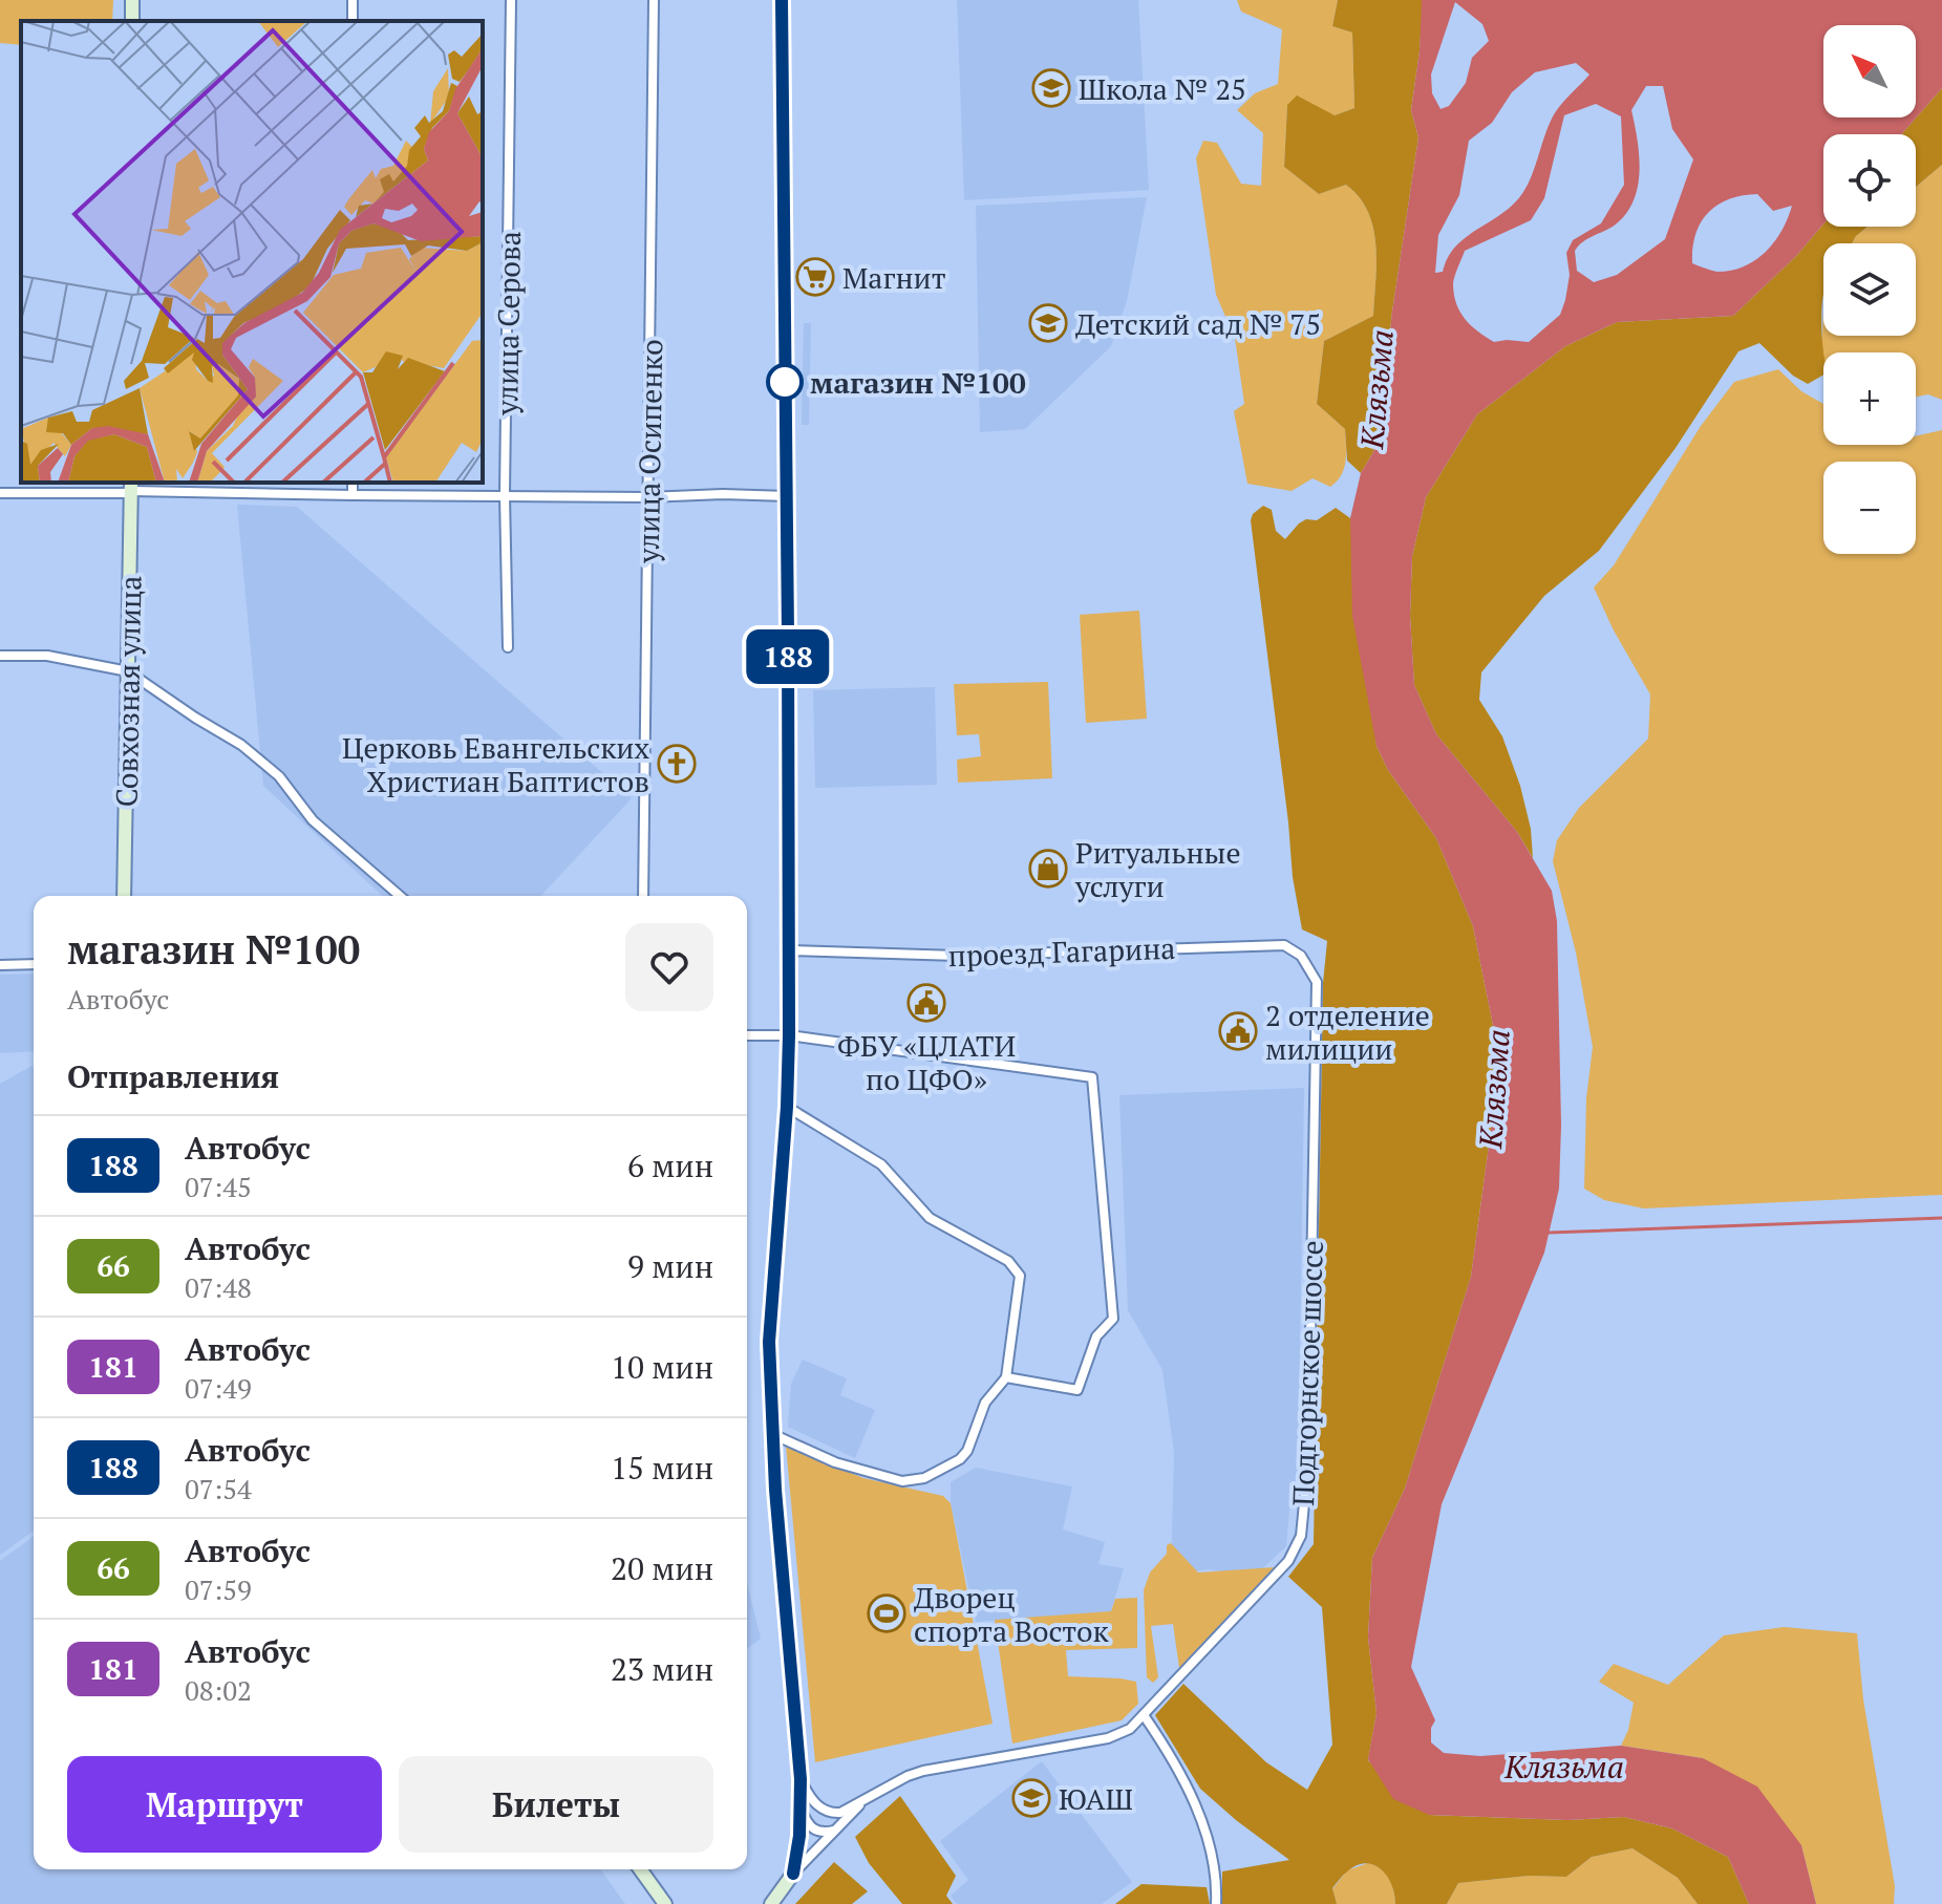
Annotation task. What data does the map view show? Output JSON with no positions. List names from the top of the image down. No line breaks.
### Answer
{"streets":{"main road":["Совхозная улица"],"street":["улица Серова","улица Осипенко","проезд Гагарина","Подгорнское шоссе"]},"crossings":[["проезд Гагарина","Подгорнское шоссе"]],"water":["Клязьма"],"places":{"school or university":["Школа № 25","Детский сад № 75","ЮАШ"],"supermarket":["Магнит"],"other":["магазин №100"],"church":["Церковь Евангельских Христиан Баптистов"],"shop":["Ритуальные услуги"],"public building":["ФБУ «ЦЛАТИ по ЦФО»","2 отделение милиции"],"sports":["Дворец спорта Восток"]},"lines":["bus line 188"],"north":"top left","page":{"on_map":"188","map_buttons":["+","−"],"heading":[["магазин №100","Автобус"],"Отправления"],"list":[{"mark":"188","name":"Автобус","note":"07:45","value":"6 мин"},{"mark":"66","name":"Автобус","note":"07:48","value":"9 мин"},{"mark":"181","name":"Автобус","note":"07:49","value":"10 мин"},{"mark":"188","name":"Автобус","note":"07:54","value":"15 мин"},{"mark":"66","name":"Автобус","note":"07:59","value":"20 мин"},{"mark":"181","name":"Автобус","note":"08:02","value":"23 мин"}],"buttons":["Маршрут","Билеты"]}}
